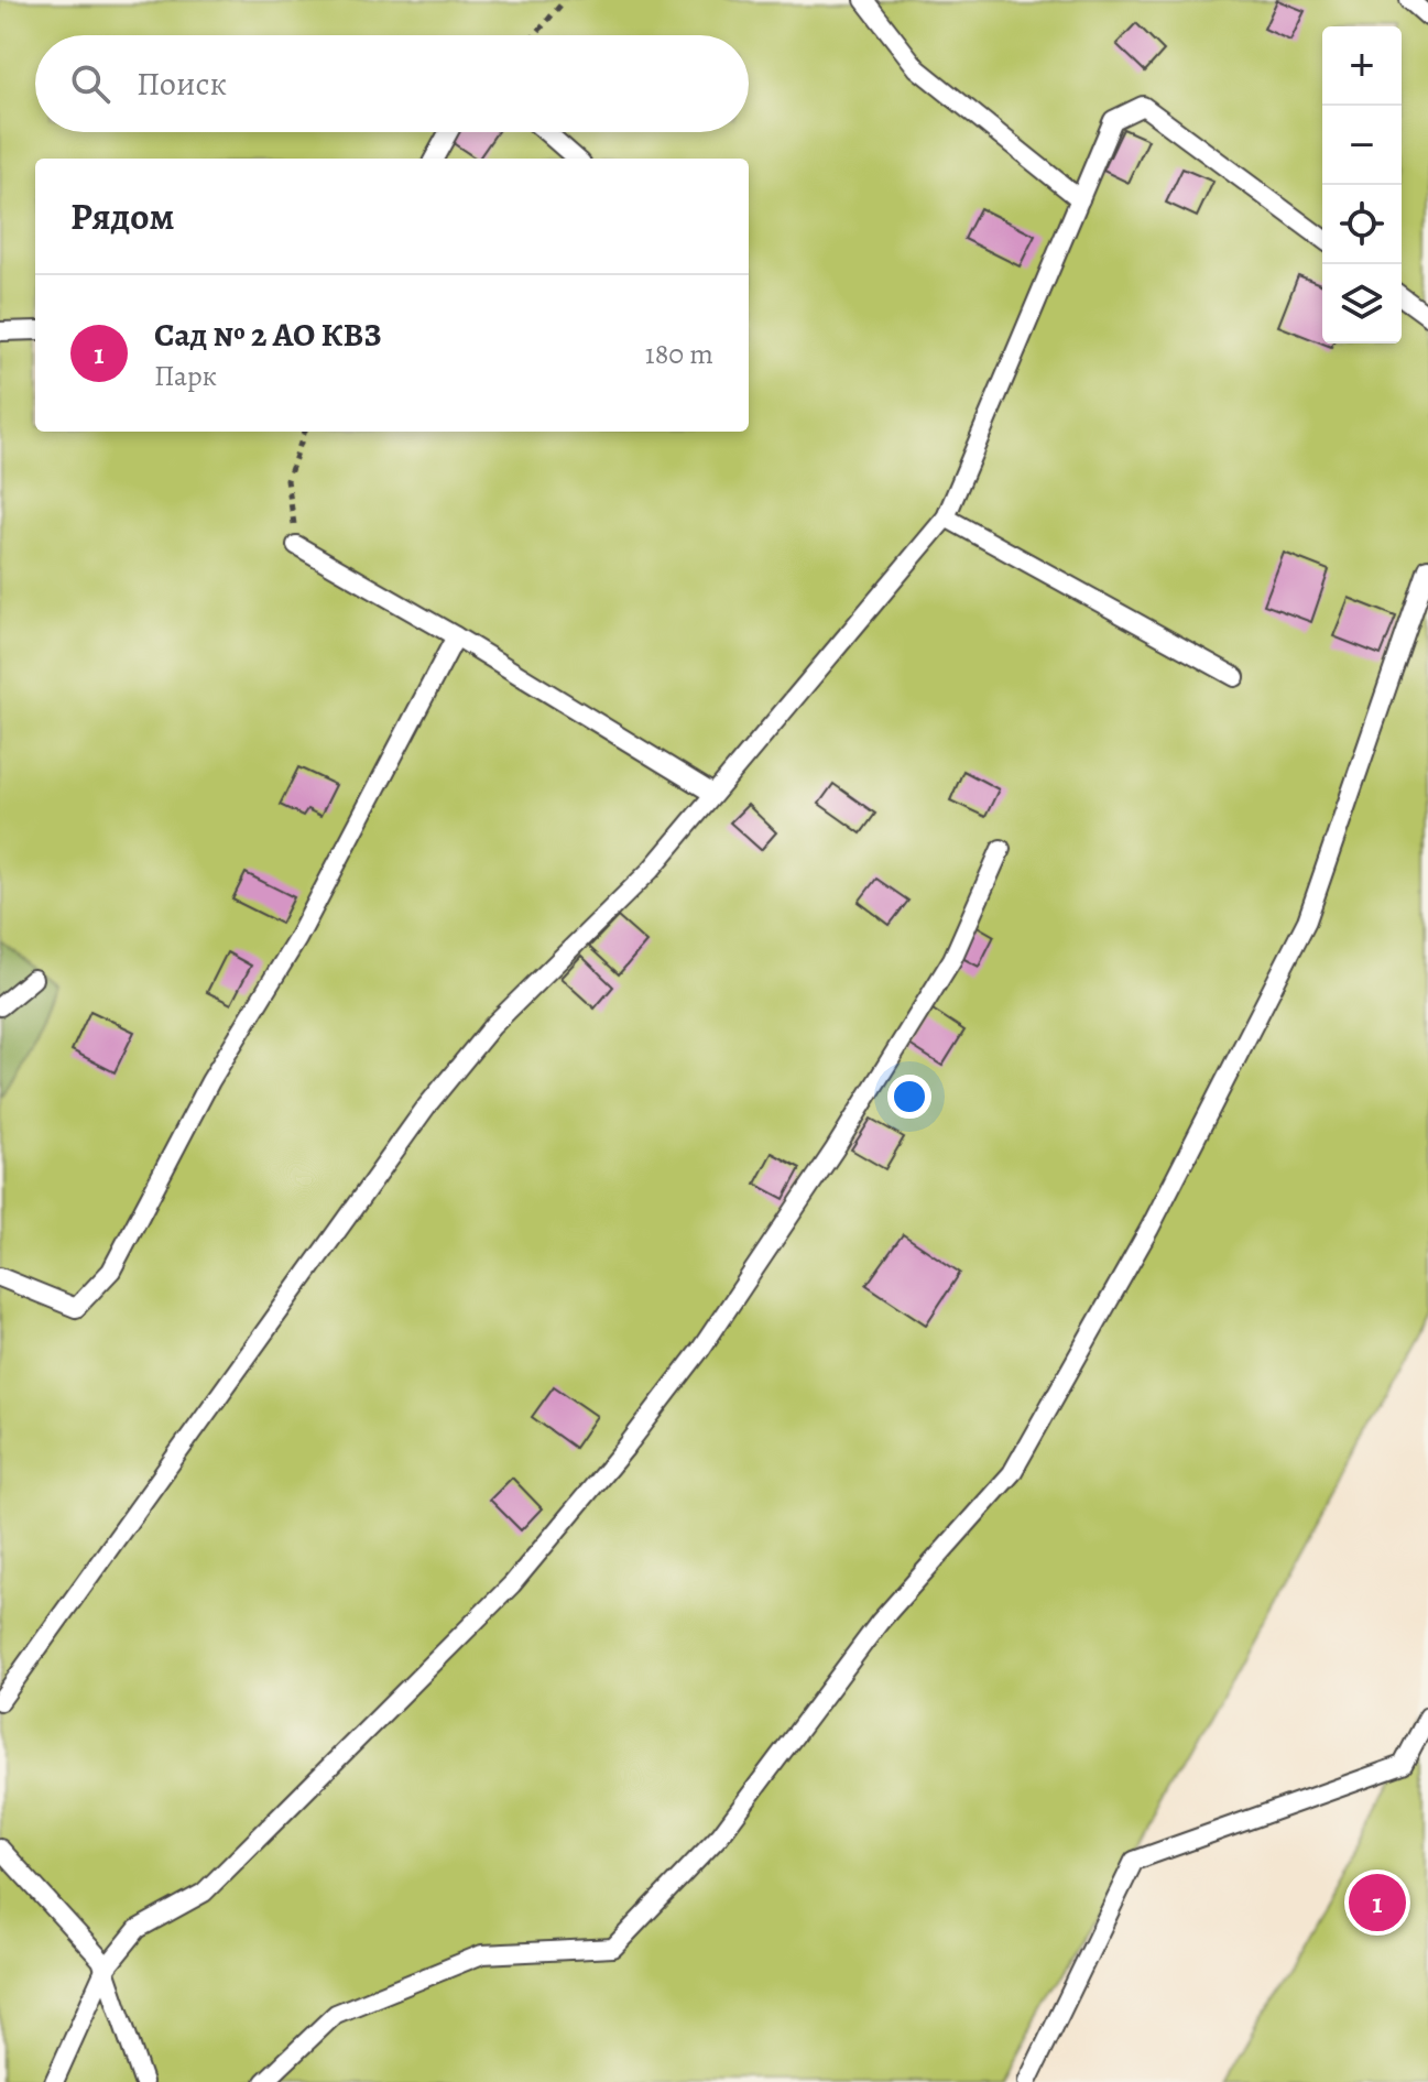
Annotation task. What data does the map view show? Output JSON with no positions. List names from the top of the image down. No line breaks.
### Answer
{"page":{"map_buttons":["+","−"],"search":"Поиск","heading":"Рядом","list":[{"mark":"1","name":"Сад № 2 АО КВЗ","note":"Парк","value":"180 m"}],"pins":"1"}}
